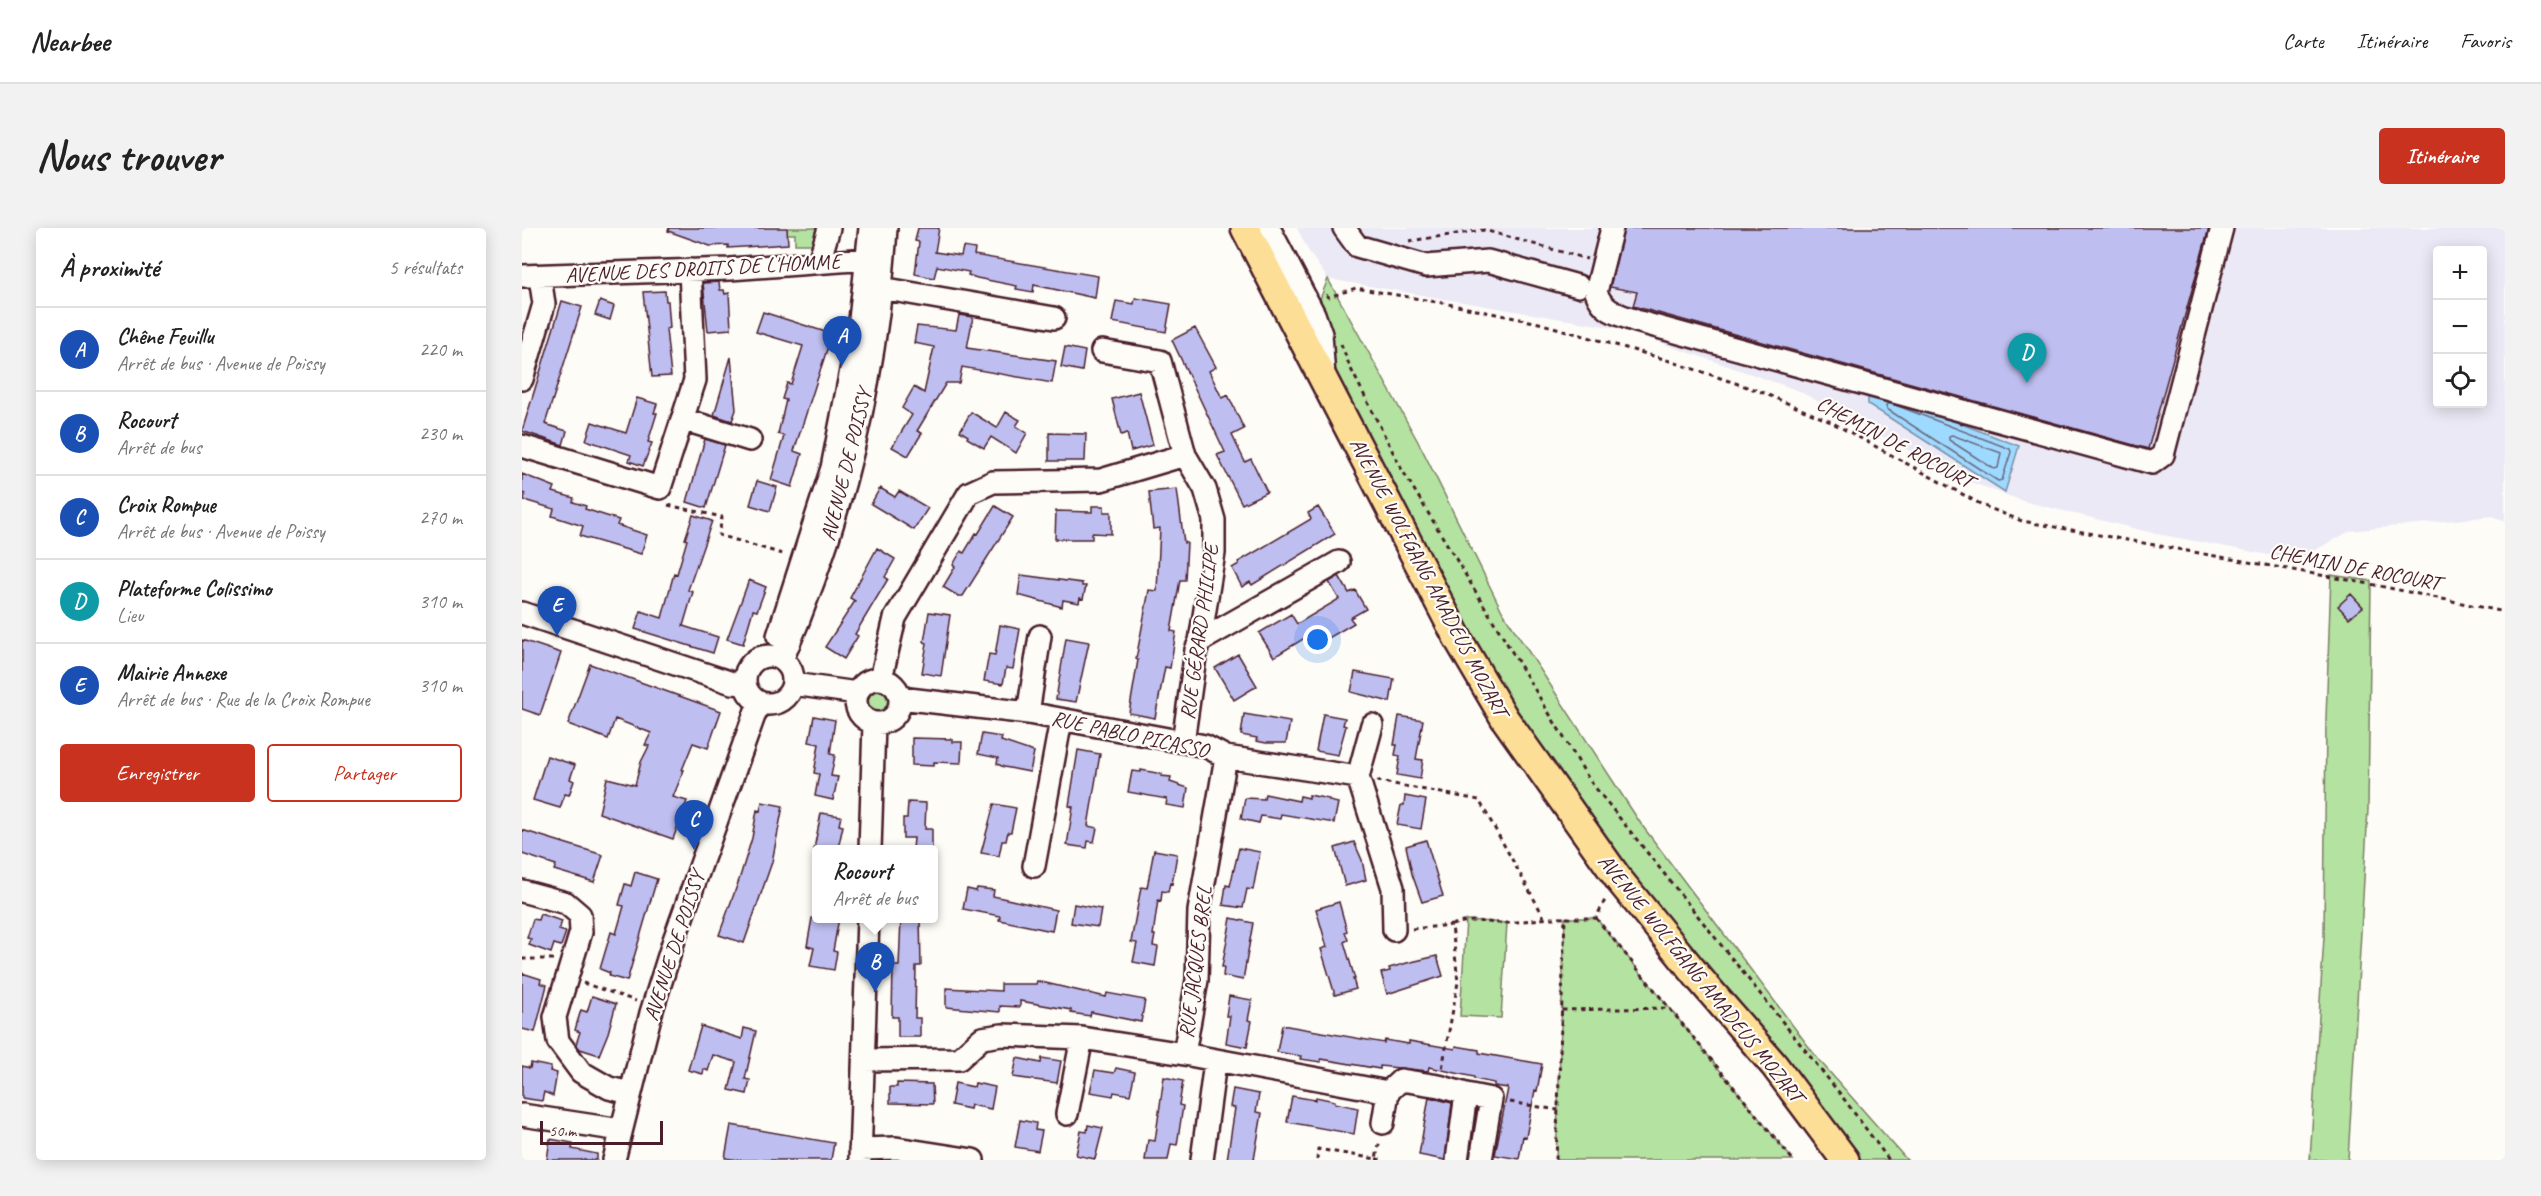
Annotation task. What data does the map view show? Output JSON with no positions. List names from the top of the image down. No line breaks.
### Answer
{"streets":{"main road":["AVENUE WOLFGANG AMADEUS MOZART"],"street":["AVENUE DES DROITS DE L'HOMME","AVENUE DE POISSY","RUE GÉRARD PHILIPE","RUE PABLO PICASSO","RUE JACQUES BREL"],"path":["CHEMIN DE ROCOURT"]},"crossings":[["AVENUE DES DROITS DE L'HOMME","AVENUE DE POISSY"],["RUE GÉRARD PHILIPE","RUE PABLO PICASSO"],["RUE PABLO PICASSO","RUE JACQUES BREL"]],"scale_bar":"50 m","page":{"header":"Nearbee","nav":["Carte","Itinéraire","Favoris"],"buttons":["Itinéraire",["Enregistrer","Partager"]],"title":"Nous trouver","heading":["À proximité","5 résultats"],"map_buttons":["+","−"],"list":[{"mark":"A","name":"Chêne Feuillu","note":"Arrêt de bus · Avenue de Poissy","value":"220 m"},{"mark":"B","name":"Rocourt","note":"Arrêt de bus","value":"230 m"},{"mark":"C","name":"Croix Rompue","note":"Arrêt de bus · Avenue de Poissy","value":"270 m"},{"mark":"D","name":"Plateforme Colissimo","note":"Lieu","value":"310 m"},{"mark":"E","name":"Mairie Annexe","note":"Arrêt de bus · Rue de la Croix Rompue","value":"310 m"}],"pins":["A","D","E","C","B"],"popup":["Rocourt","Arrêt de bus"],"scale":"50 m"}}
